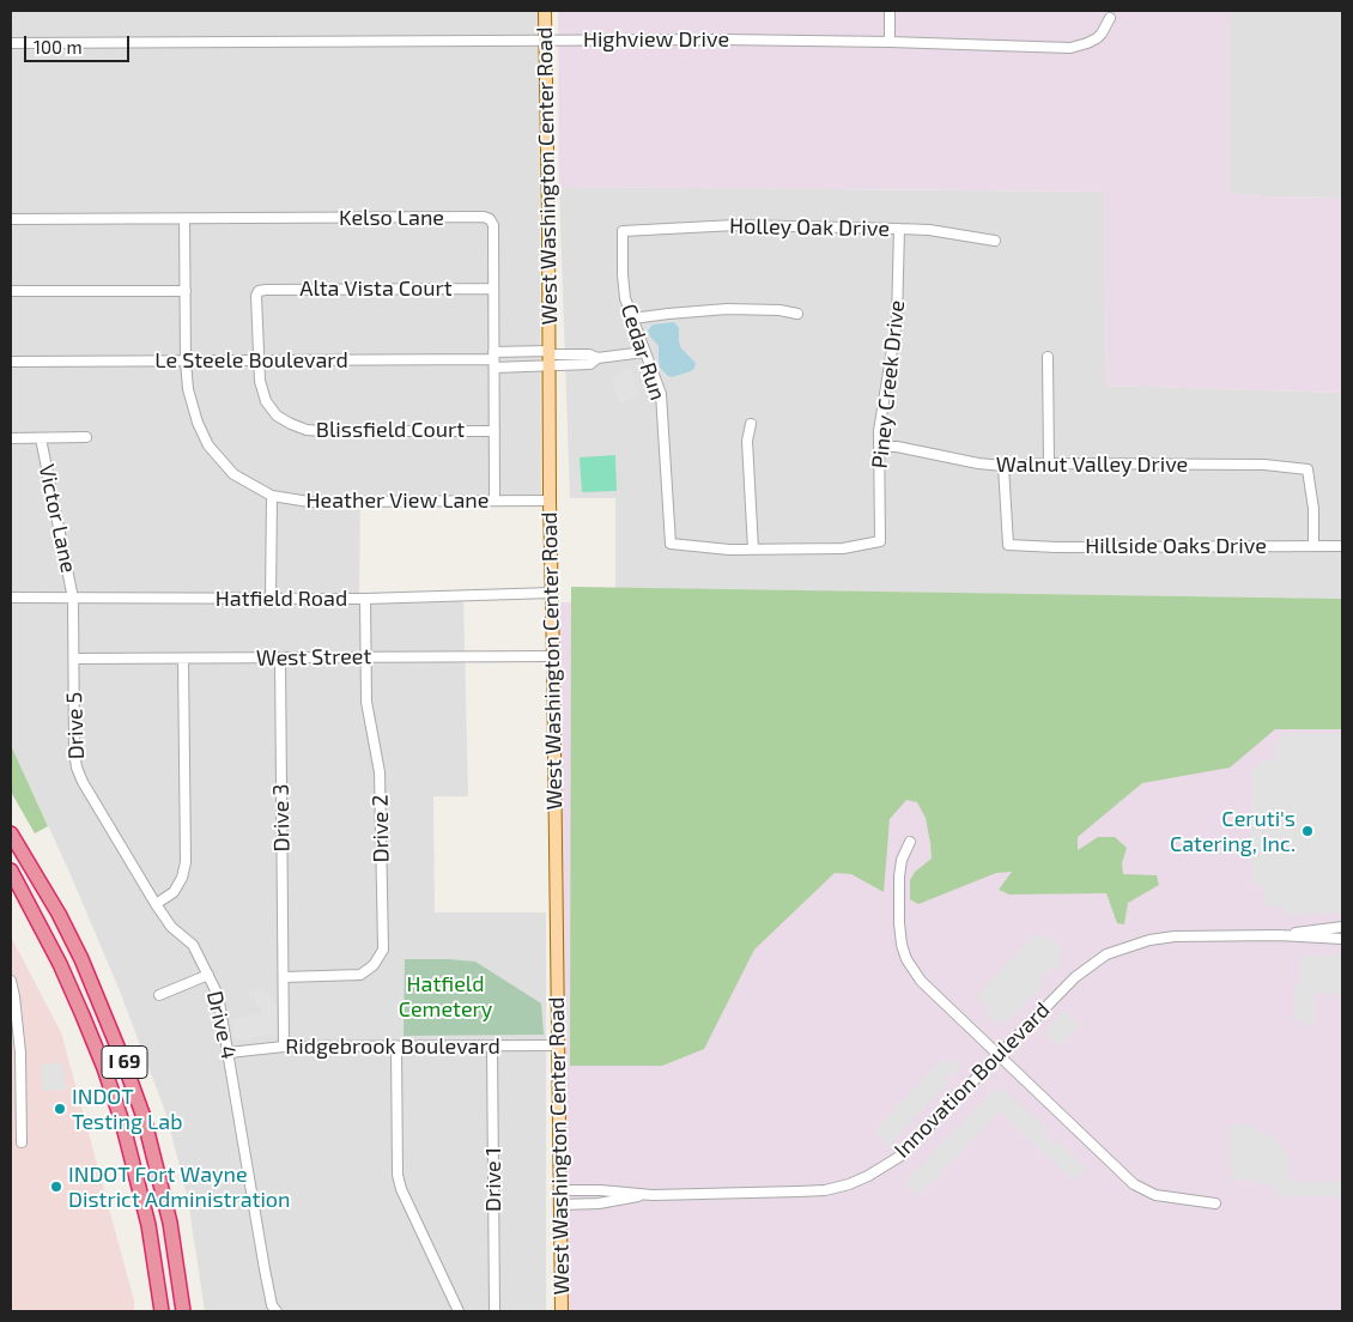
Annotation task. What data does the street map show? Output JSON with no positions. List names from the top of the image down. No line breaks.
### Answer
{"streets":{"highway":["I 69"],"main road":["West Washington Center Road"],"street":["Highview Drive","Kelso Lane","Holley Oak Drive","Alta Vista Court","Cedar Run","Le Steele Boulevard","Piney Creek Drive","Blissfield Court","Walnut Valley Drive","Heather View Lane","Victor Lane","Hillside Oaks Drive","Hatfield Road","West Street","Drive 5","Drive 3","Drive 2","Drive 4","Ridgebrook Boulevard","Innovation Boulevard","Drive 1"]},"crossings":[["Highview Drive","West Washington Center Road"],["West Washington Center Road","Le Steele Boulevard"],["West Washington Center Road","Heather View Lane"],["West Washington Center Road","Hatfield Road"],["West Washington Center Road","West Street"],["West Washington Center Road","Ridgebrook Boulevard"],["West Washington Center Road","Innovation Boulevard"],["Kelso Lane","Alta Vista Court"],["Kelso Lane","Le Steele Boulevard"],["Kelso Lane","Blissfield Court"],["Kelso Lane","Heather View Lane"],["Holley Oak Drive","Cedar Run"],["Holley Oak Drive","Piney Creek Drive"],["Alta Vista Court","Blissfield Court"],["Cedar Run","Piney Creek Drive"],["Le Steele Boulevard","Blissfield Court"],["Le Steele Boulevard","Heather View Lane"],["Piney Creek Drive","Walnut Valley Drive"],["Walnut Valley Drive","Hillside Oaks Drive"],["Victor Lane","Hatfield Road"],["Victor Lane","Drive 5"],["Hatfield Road","Drive 5"],["Hatfield Road","Drive 2"],["West Street","Drive 5"],["West Street","Drive 3"],["West Street","Drive 2"],["Drive 5","Drive 4"],["Drive 3","Drive 2"],["Drive 3","Ridgebrook Boulevard"],["Drive 4","Ridgebrook Boulevard"],["Ridgebrook Boulevard","Drive 1"]],"parks":["Hatfield Cemetery"],"places":["Ceruti's Catering, Inc.","INDOT Testing Lab","INDOT Fort Wayne District Administration"],"scale_bar":"100 m"}
